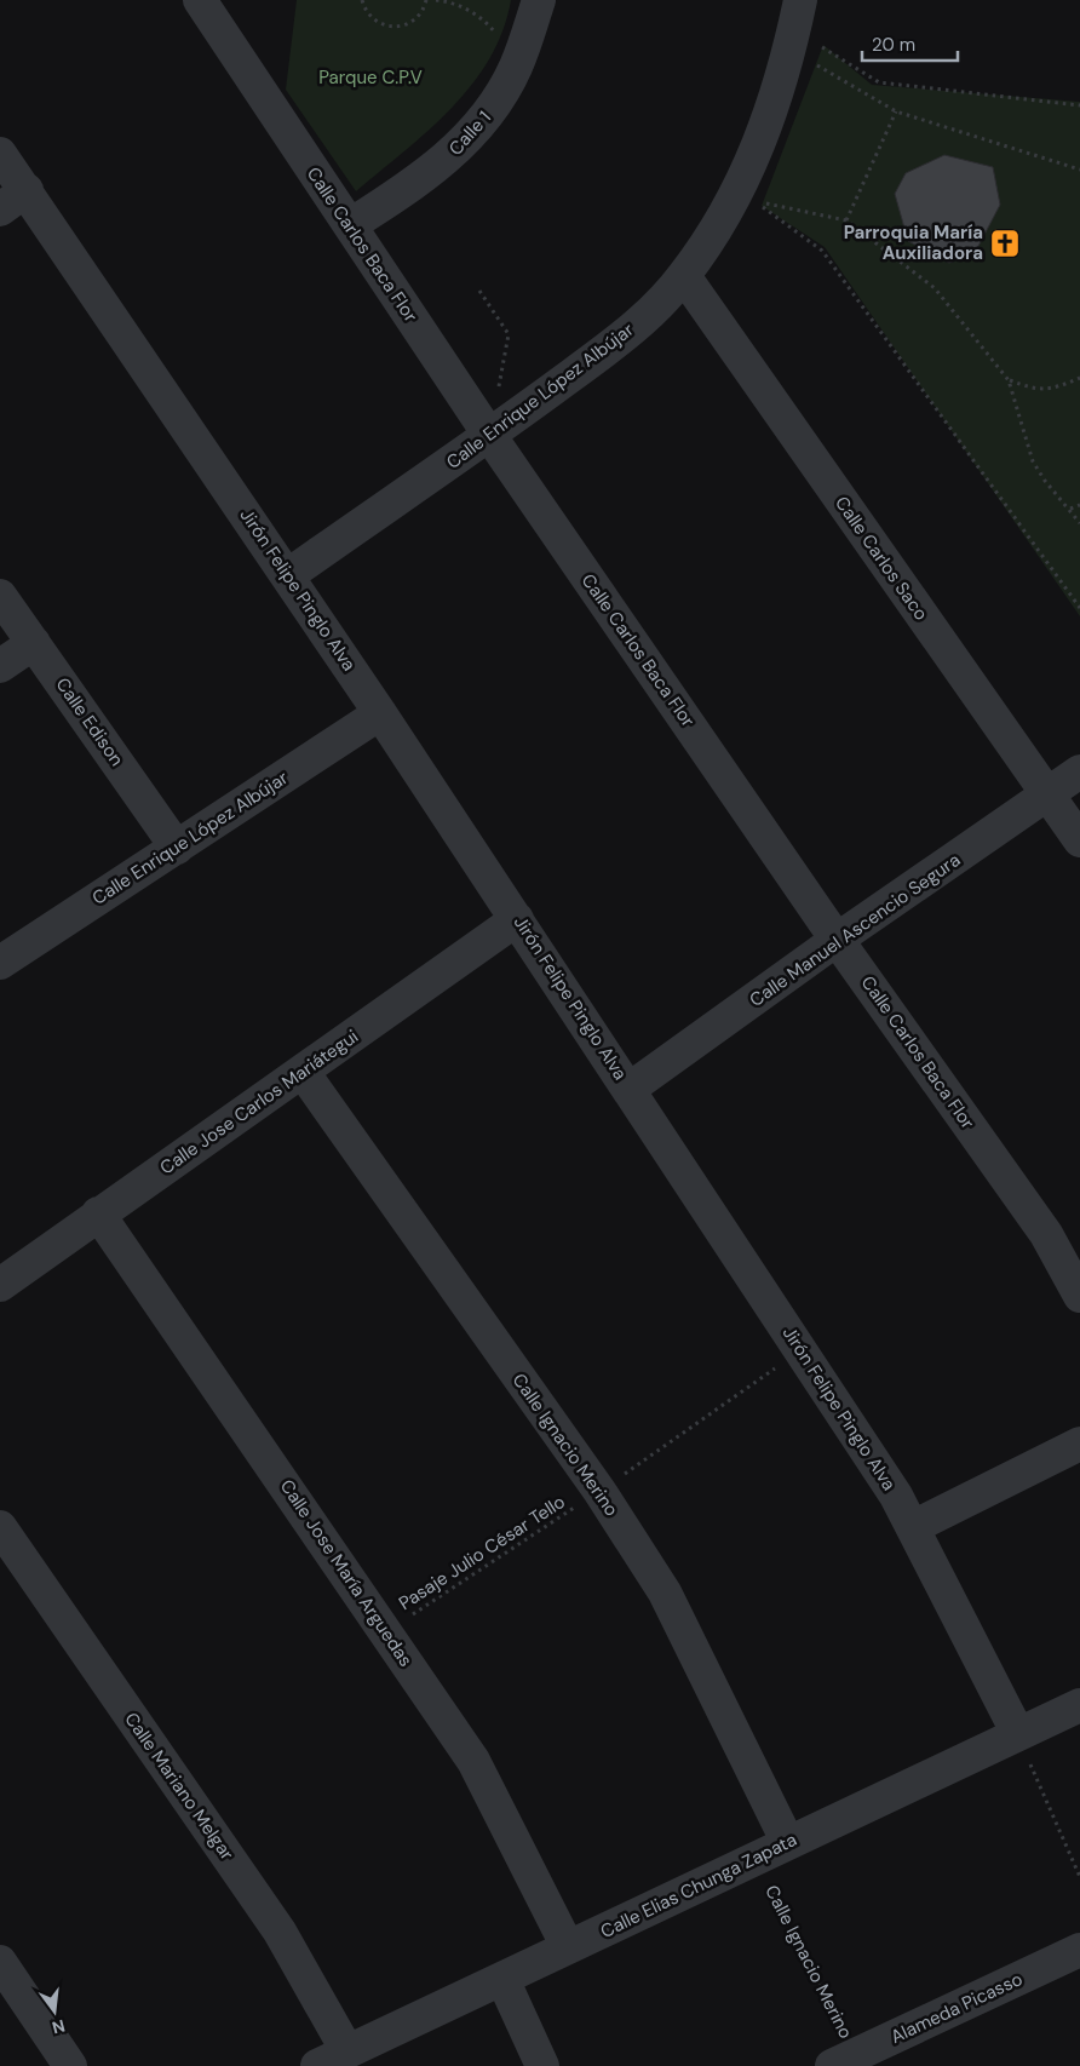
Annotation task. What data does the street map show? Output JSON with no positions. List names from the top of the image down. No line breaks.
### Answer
{"streets":{"street":["Calle 1","Calle Carlos Baca Flor","Calle Enrique López Albújar","Calle Carlos Saco","Jirón Felipe Pinglo Alva","Calle Edison","Calle Manuel Ascencio Segura","Calle Jose Carlos Mariátegui","Calle Ignacio Merino","Calle Jose María Arguedas","Calle Mariano Melgar","Calle Elias Chunga Zapata","Alameda Picasso"],"path":["Pasaje Julio César Tello"]},"crossings":[["Calle 1","Calle Carlos Baca Flor"],["Calle Carlos Baca Flor","Calle Enrique López Albújar"],["Calle Carlos Baca Flor","Calle Manuel Ascencio Segura"],["Calle Enrique López Albújar","Calle Carlos Saco"],["Calle Enrique López Albújar","Jirón Felipe Pinglo Alva"],["Calle Enrique López Albújar","Calle Edison"],["Calle Carlos Saco","Calle Manuel Ascencio Segura"],["Jirón Felipe Pinglo Alva","Calle Manuel Ascencio Segura"],["Jirón Felipe Pinglo Alva","Calle Jose Carlos Mariátegui"],["Jirón Felipe Pinglo Alva","Pasaje Julio César Tello"],["Jirón Felipe Pinglo Alva","Calle Elias Chunga Zapata"],["Calle Jose Carlos Mariátegui","Calle Ignacio Merino"],["Calle Jose Carlos Mariátegui","Calle Jose María Arguedas"],["Calle Ignacio Merino","Pasaje Julio César Tello"],["Calle Ignacio Merino","Calle Elias Chunga Zapata"],["Calle Ignacio Merino","Alameda Picasso"],["Pasaje Julio César Tello","Calle Jose María Arguedas"],["Calle Jose María Arguedas","Calle Elias Chunga Zapata"],["Calle Mariano Melgar","Calle Elias Chunga Zapata"]],"parks":["Parque C.P.V"],"places":{"church":["Parroquia María Auxiliadora"]},"scale_bar":"20 m","north":"bottom"}
